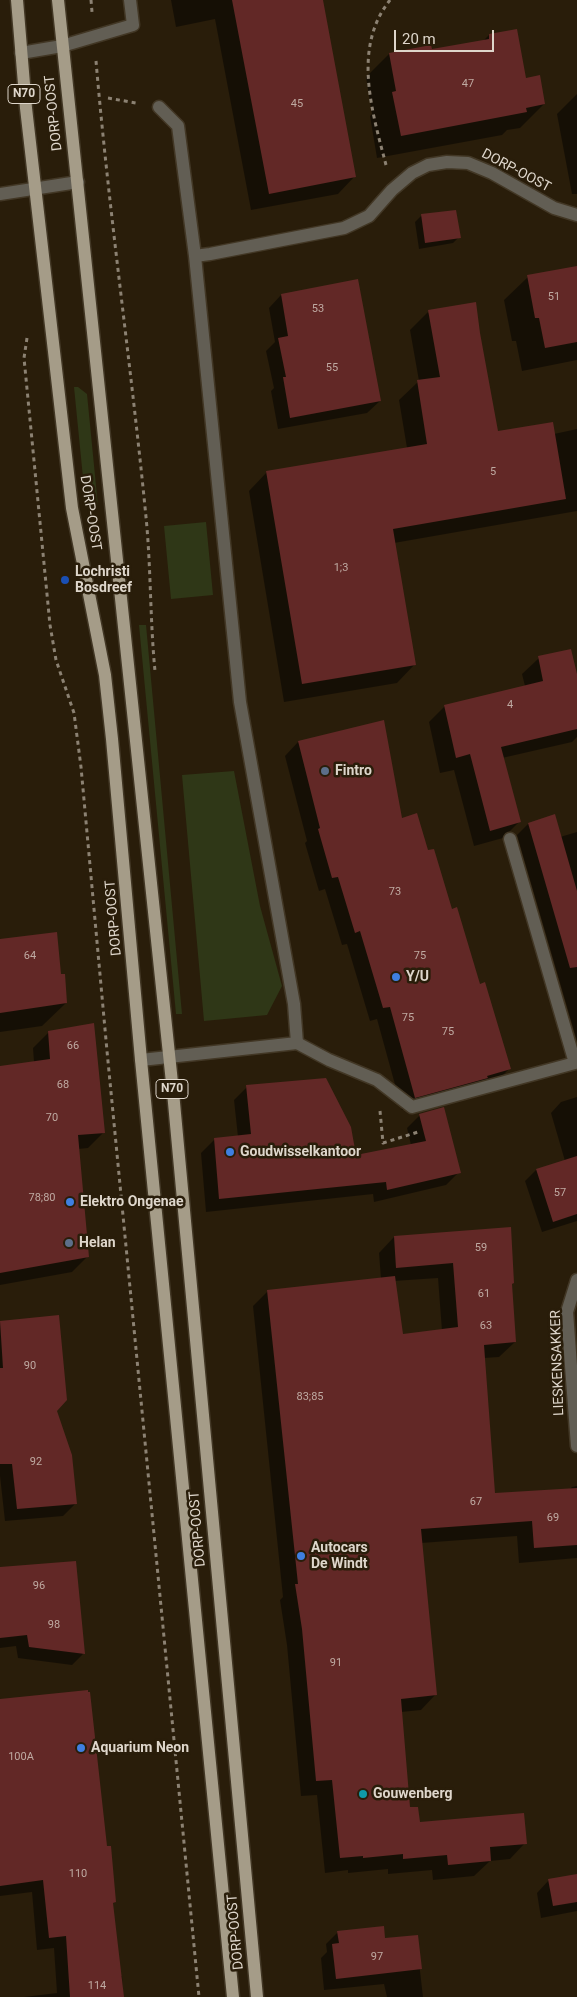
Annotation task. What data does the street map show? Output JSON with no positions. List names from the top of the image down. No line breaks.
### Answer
{"streets":{"main road":["N70","DORP-OOST"],"street":["LIESKENSAKKER"]},"places":["Lochristi Bosdreef","Fintro","Y/U","Goudwisselkantoor","Elektro Ongenae","Helan","Autocars De Windt","Aquarium Neon","Gouwenberg"],"house_numbers":["47","45","51","53","55","5","1;3","4","73","64","75","75","75","66","68","70","57","78;80","59","61","63","90","83;85","92","67","69","96","98","91","100A","110","97","114"],"scale_bar":"20 m"}
